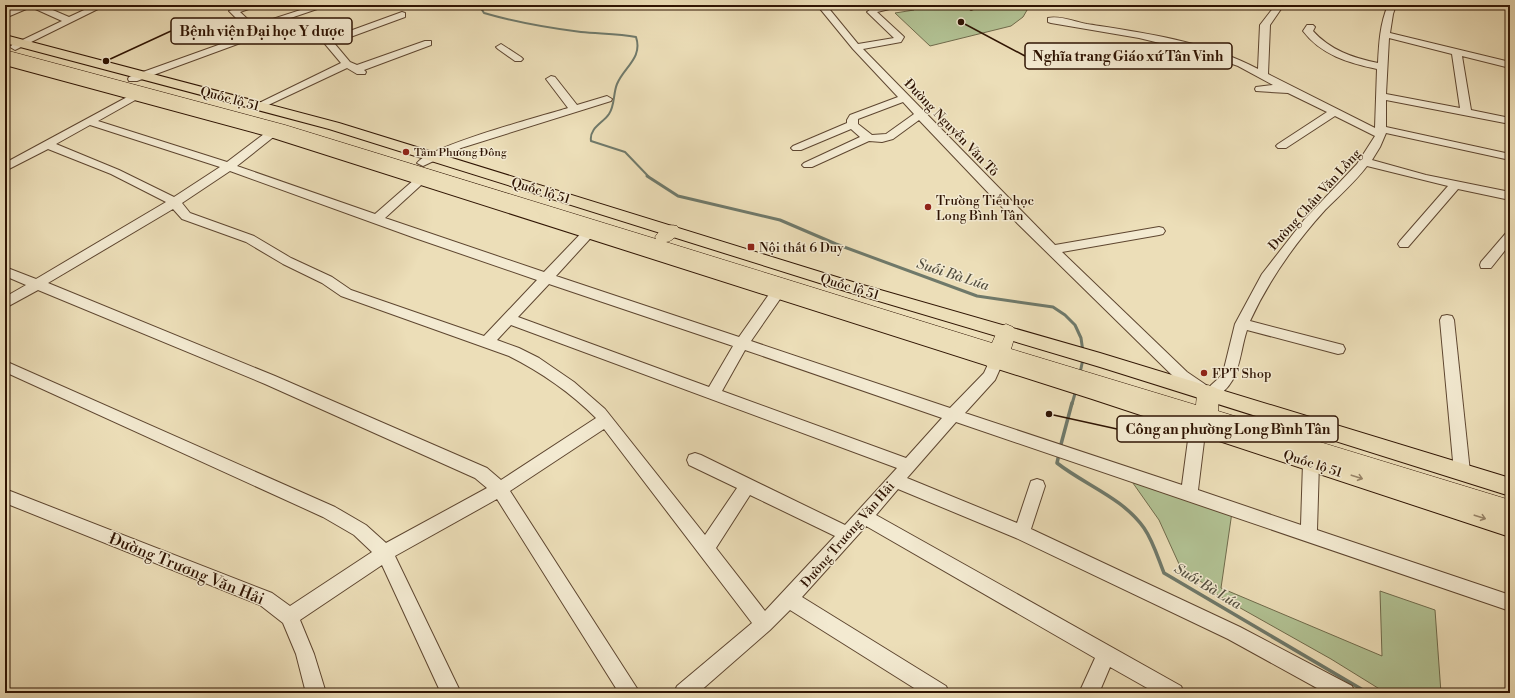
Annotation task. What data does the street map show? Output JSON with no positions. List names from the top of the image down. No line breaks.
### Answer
{"streets":{"highway":["Quốc lộ 51"],"street":["Đường Nguyễn Văn Tỏ","Đường Châu Văn Lồng","Đường Trương Văn Hải"]},"crossings":[["Quốc lộ 51","Đường Nguyễn Văn Tỏ"],["Quốc lộ 51","Đường Châu Văn Lồng"],["Quốc lộ 51","Đường Trương Văn Hải"],["Đường Nguyễn Văn Tỏ","Đường Châu Văn Lồng"]],"water":["Suối Bà Lúa"],"places":{"other":["Nghĩa trang Giáo xứ Tân Vinh","Bệnh viện Đại học Y dược","Tâm Phương Đông","Trường Tiểu học Long Bình Tân","FPT Shop","Công an phường Long Bình Tân"],"transit":["Nội thất 6 Duy"]}}
